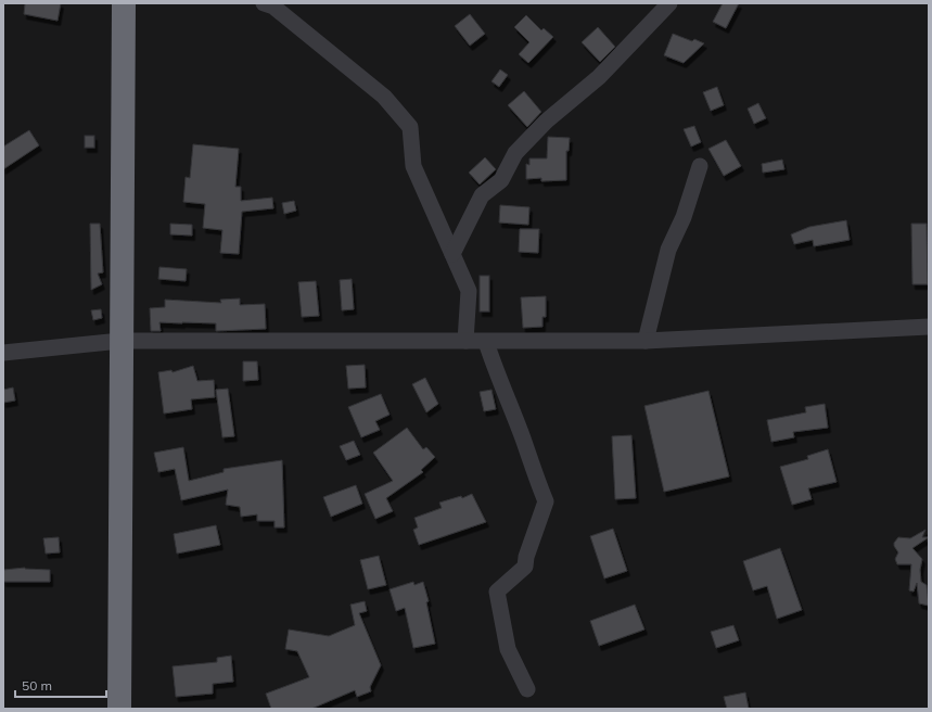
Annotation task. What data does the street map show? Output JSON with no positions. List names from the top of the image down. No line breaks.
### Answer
{"scale_bar":"50 m"}
